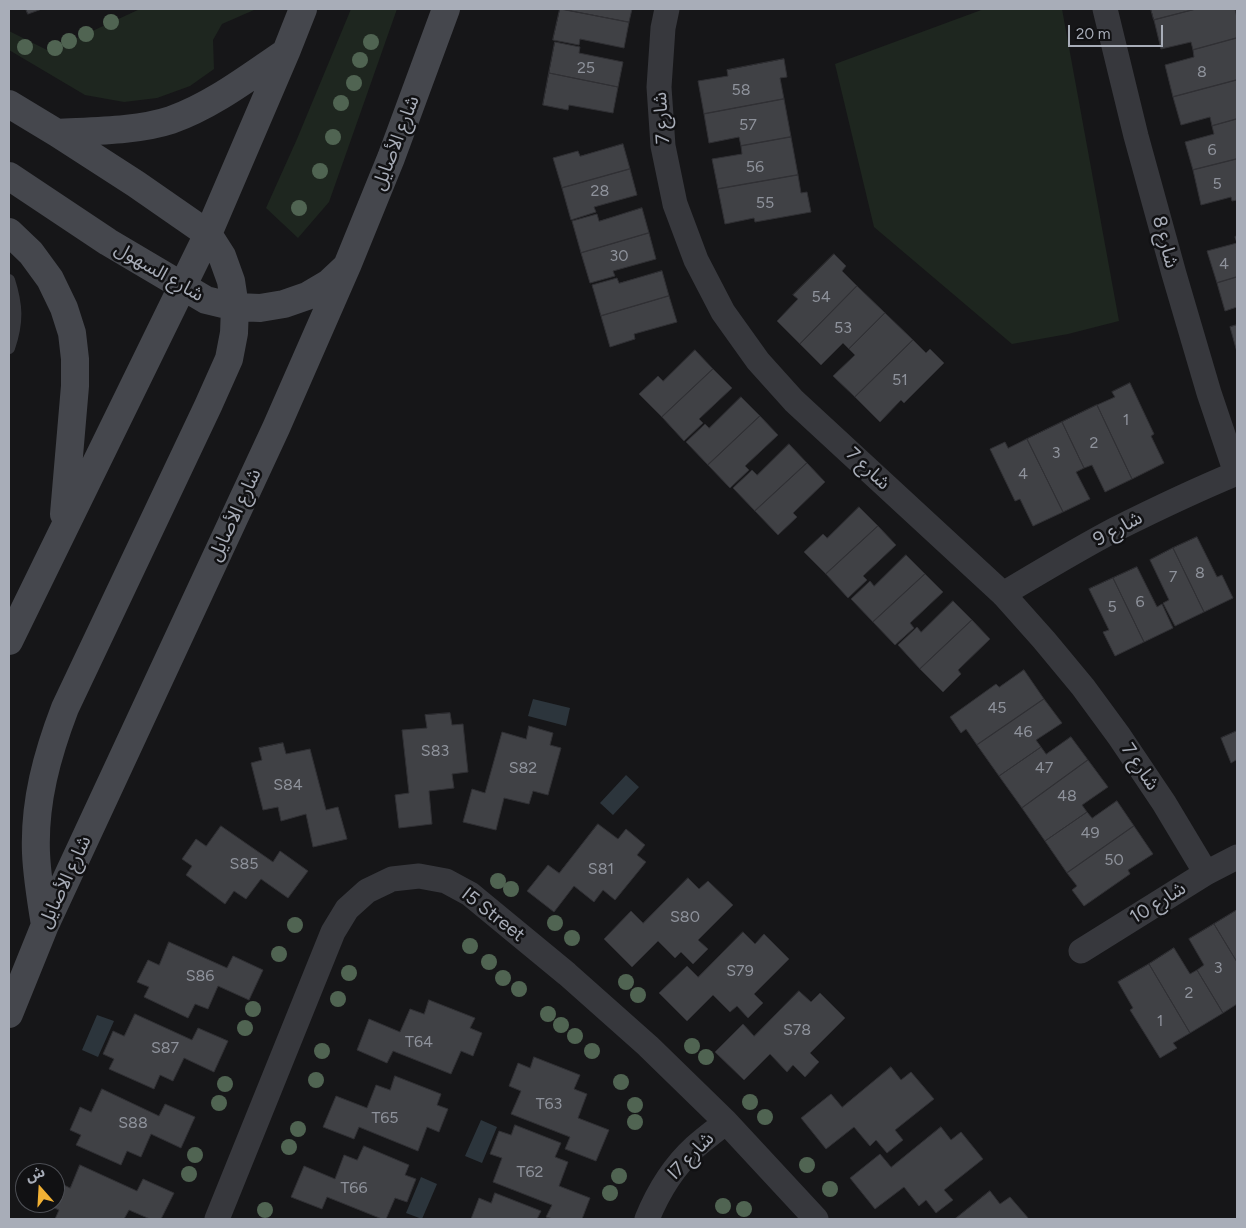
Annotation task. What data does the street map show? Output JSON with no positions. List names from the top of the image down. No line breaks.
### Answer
{"streets":{"main road":["شارع الأصايل","شارع السهول"],"street":["شارع 7","شارع 8","شارع 9","شارع 10","I5 Street","I7 شارع"]},"crossings":[["شارع 7","شارع 9"],["شارع 7","شارع 10"],["شارع الأصايل","شارع السهول"],["شارع 8","شارع 9"],["I5 Street","I7 شارع"]],"house_numbers":["25","8","58","57","6","56","5","28","55","30","4","54","53","51","1","2","3","4","8","7","6","5","45","46","S83","S82","47","S84","48","49","50","S85","S81","S80","3","S79","S86","2","1","S78","T64","S87","T63","T65","S88","T62","T66"],"scale_bar":"20 m","north":"top"}
